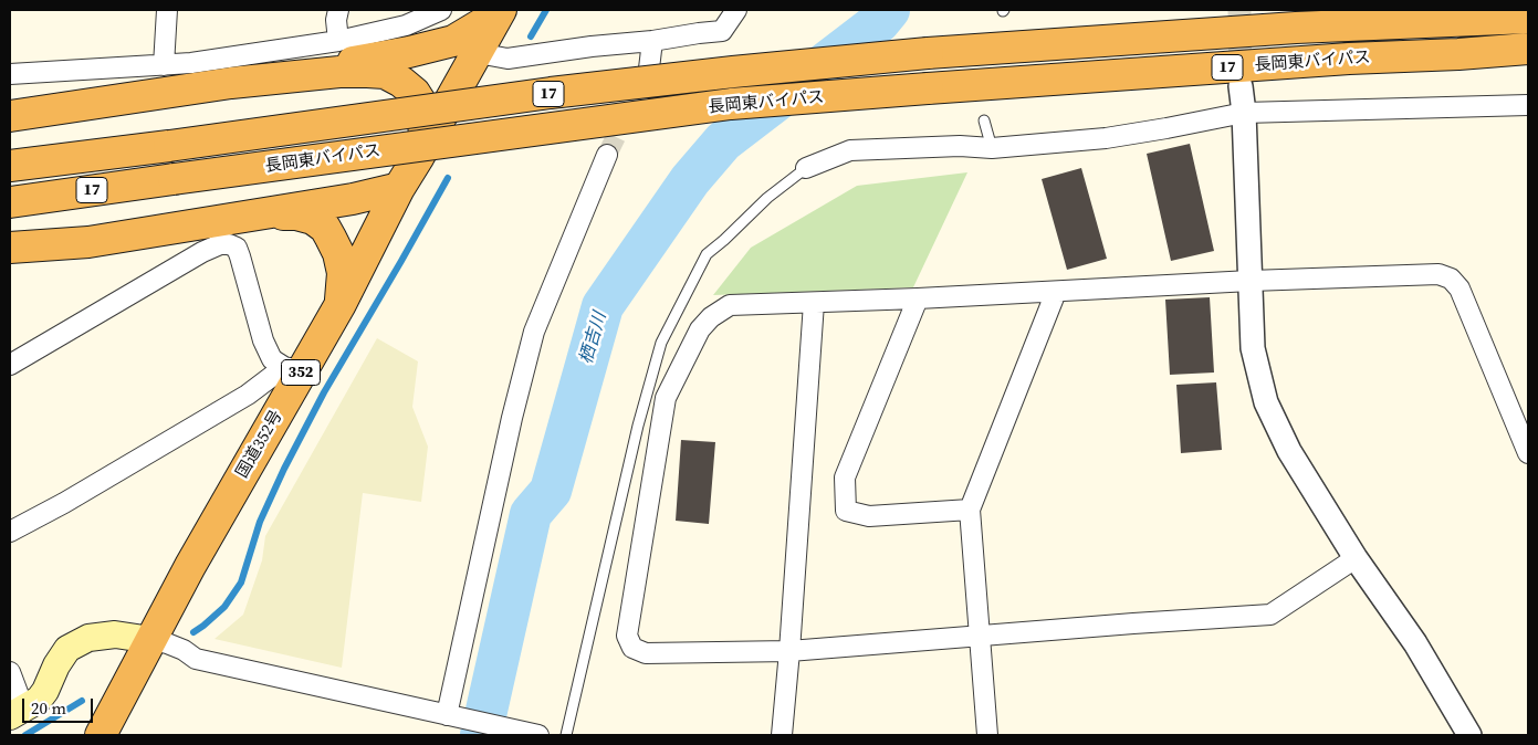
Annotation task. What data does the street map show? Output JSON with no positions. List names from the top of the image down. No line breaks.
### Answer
{"streets":{"highway":["長岡東バイパス","17","352","国道352号"]},"crossings":[["長岡東バイパス","17"]],"water":["栖吉川"],"scale_bar":"20 m"}
